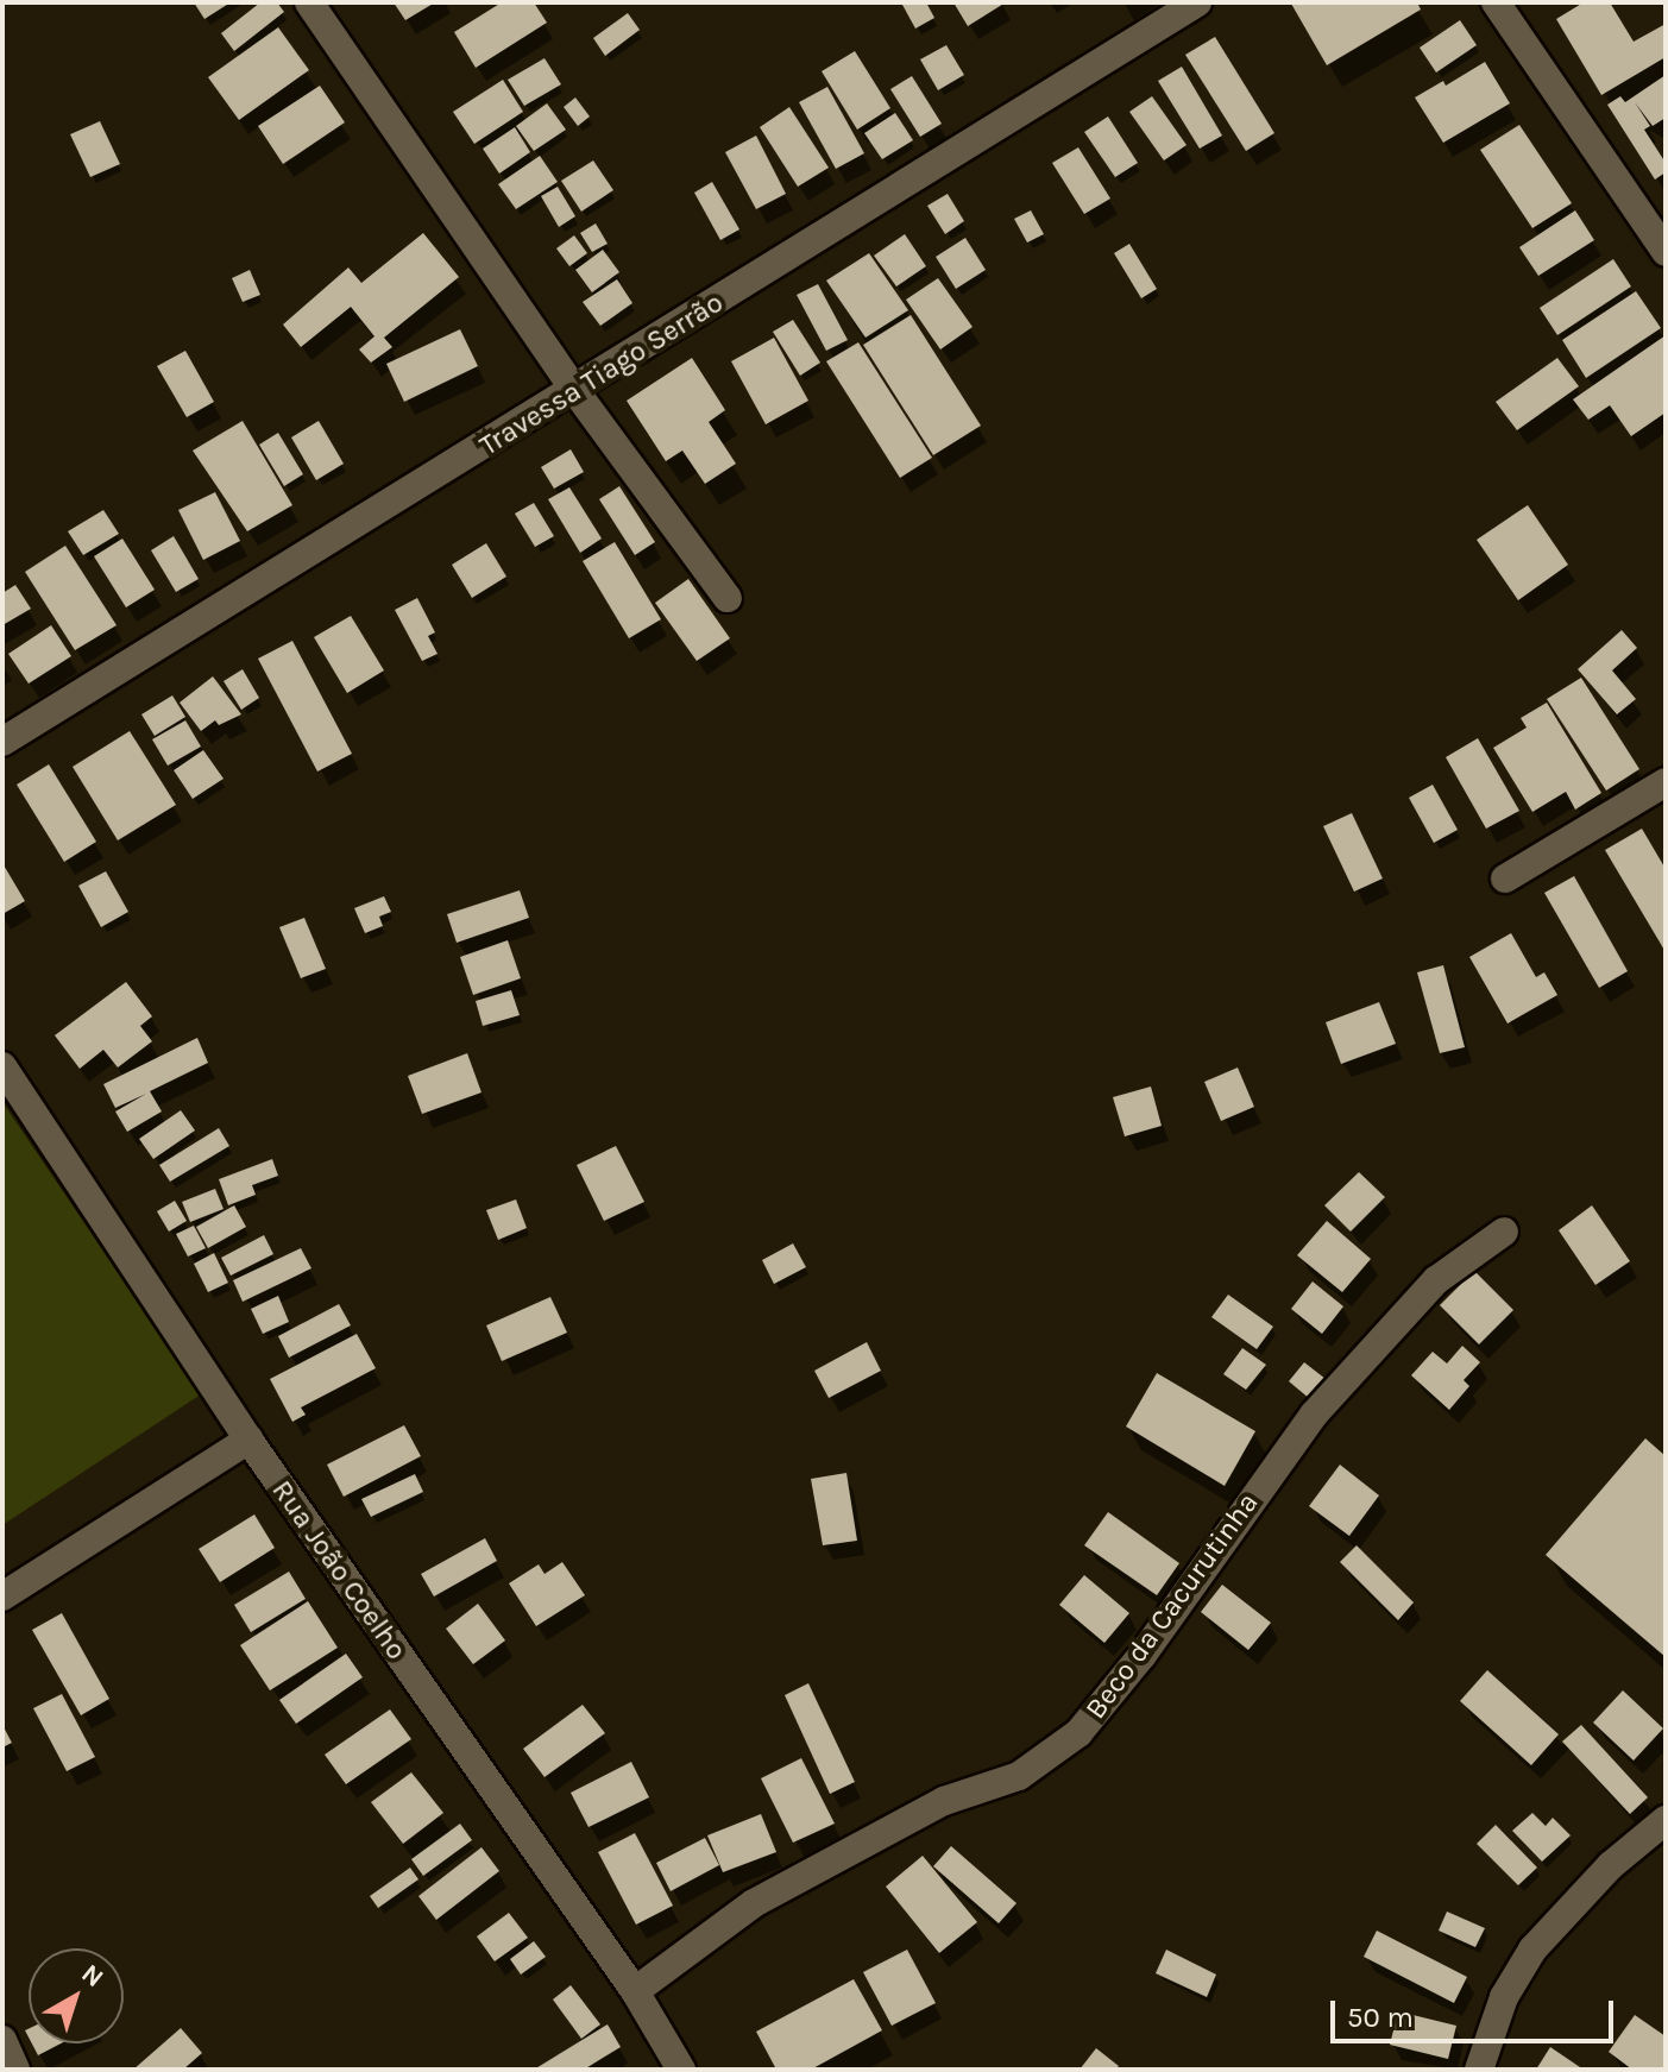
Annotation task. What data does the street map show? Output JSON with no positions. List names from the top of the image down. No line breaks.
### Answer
{"streets":{"street":["Travessa Tiago Serrão","Rua João Coelho","Beco da Cacurutinha"]},"crossings":[["Rua João Coelho","Beco da Cacurutinha"]],"scale_bar":"50 m","north":"top right"}
